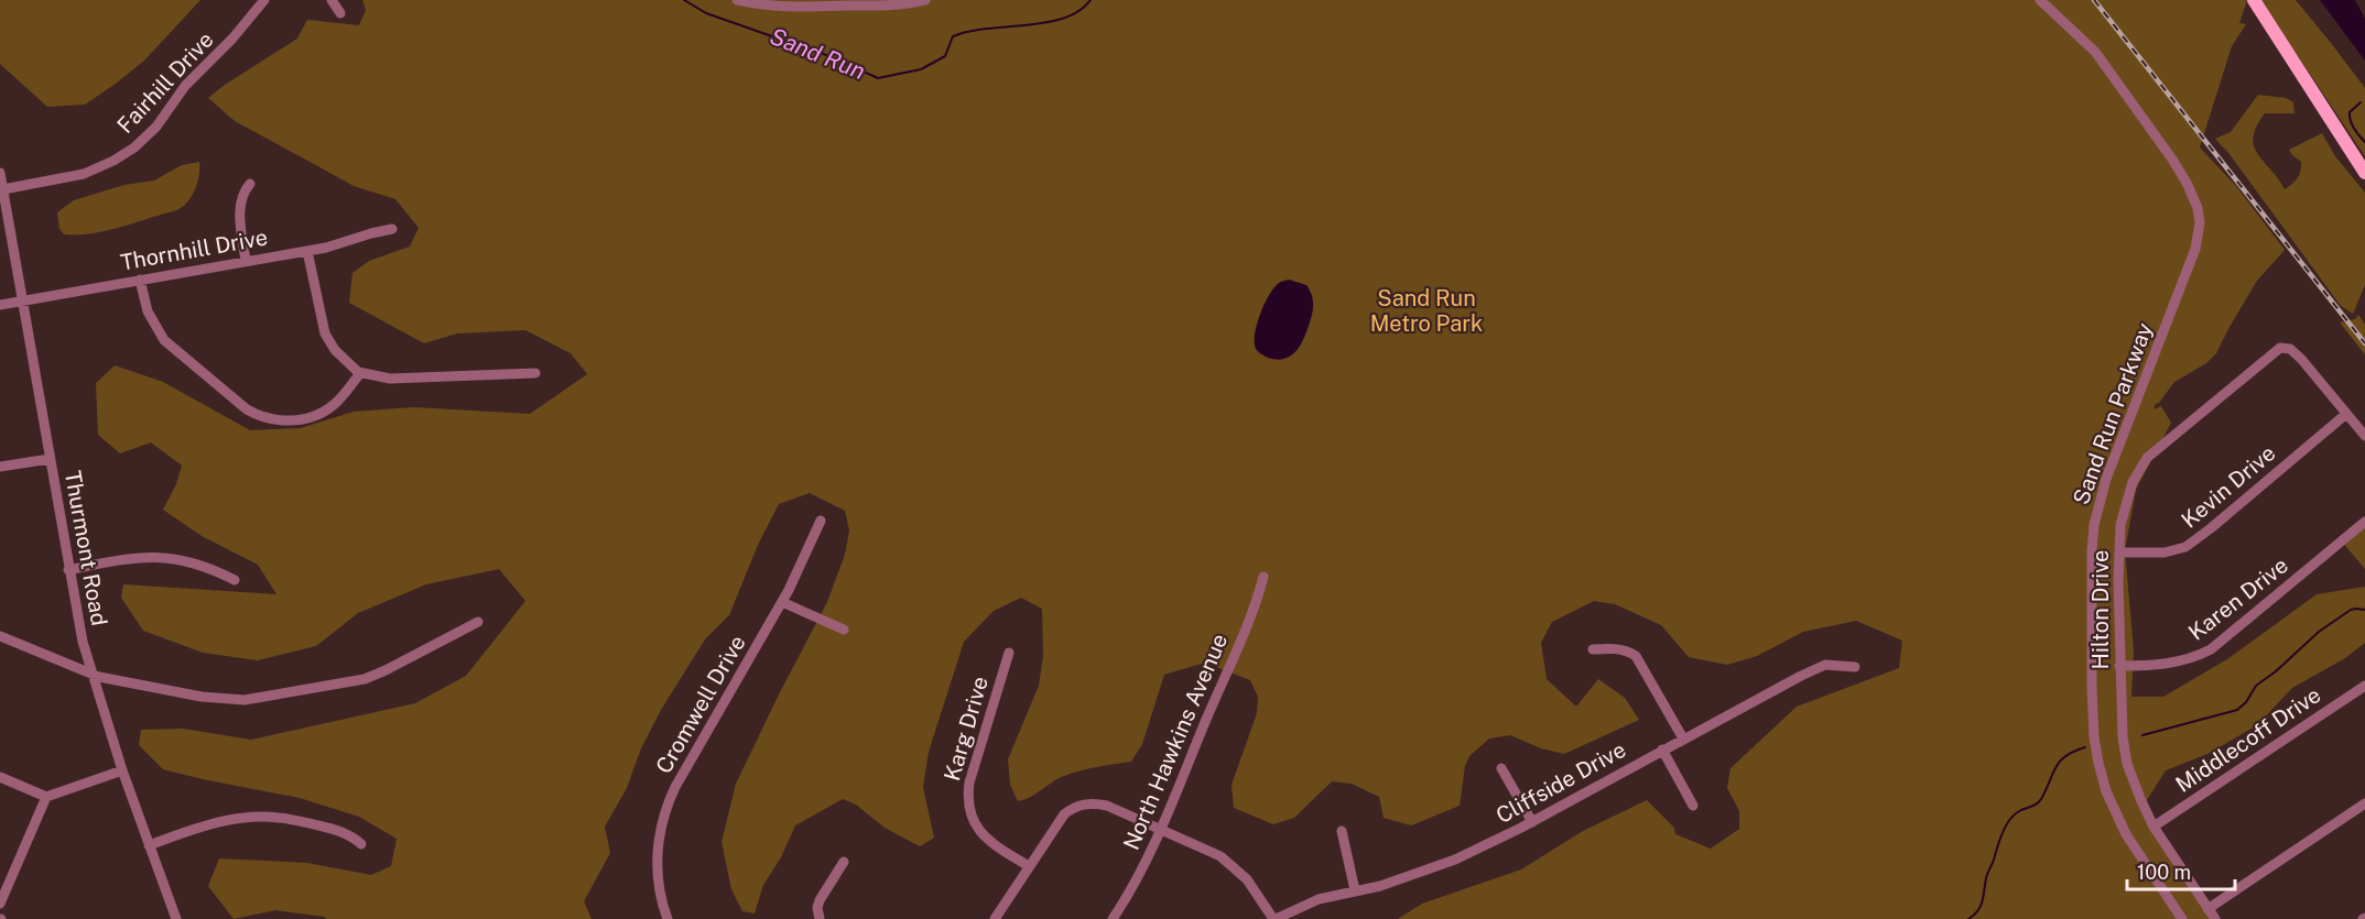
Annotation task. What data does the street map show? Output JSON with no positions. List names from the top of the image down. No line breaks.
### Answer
{"streets":{"street":["Fairhill Drive","Thornhill Drive","Sand Run Parkway","Kevin Drive","Thurmont Road","Karen Drive","Hilton Drive","Cromwell Drive","Karg Drive","Middlecoff Drive","North Hawkins Avenue","Cliffside Drive"]},"crossings":[["Fairhill Drive","Thurmont Road"],["Thornhill Drive","Thurmont Road"],["Kevin Drive","Hilton Drive"],["Karen Drive","Hilton Drive"],["Hilton Drive","Middlecoff Drive"]],"water":["Sand Run"],"parks":["Sand Run Metro Park"],"scale_bar":"100 m"}
